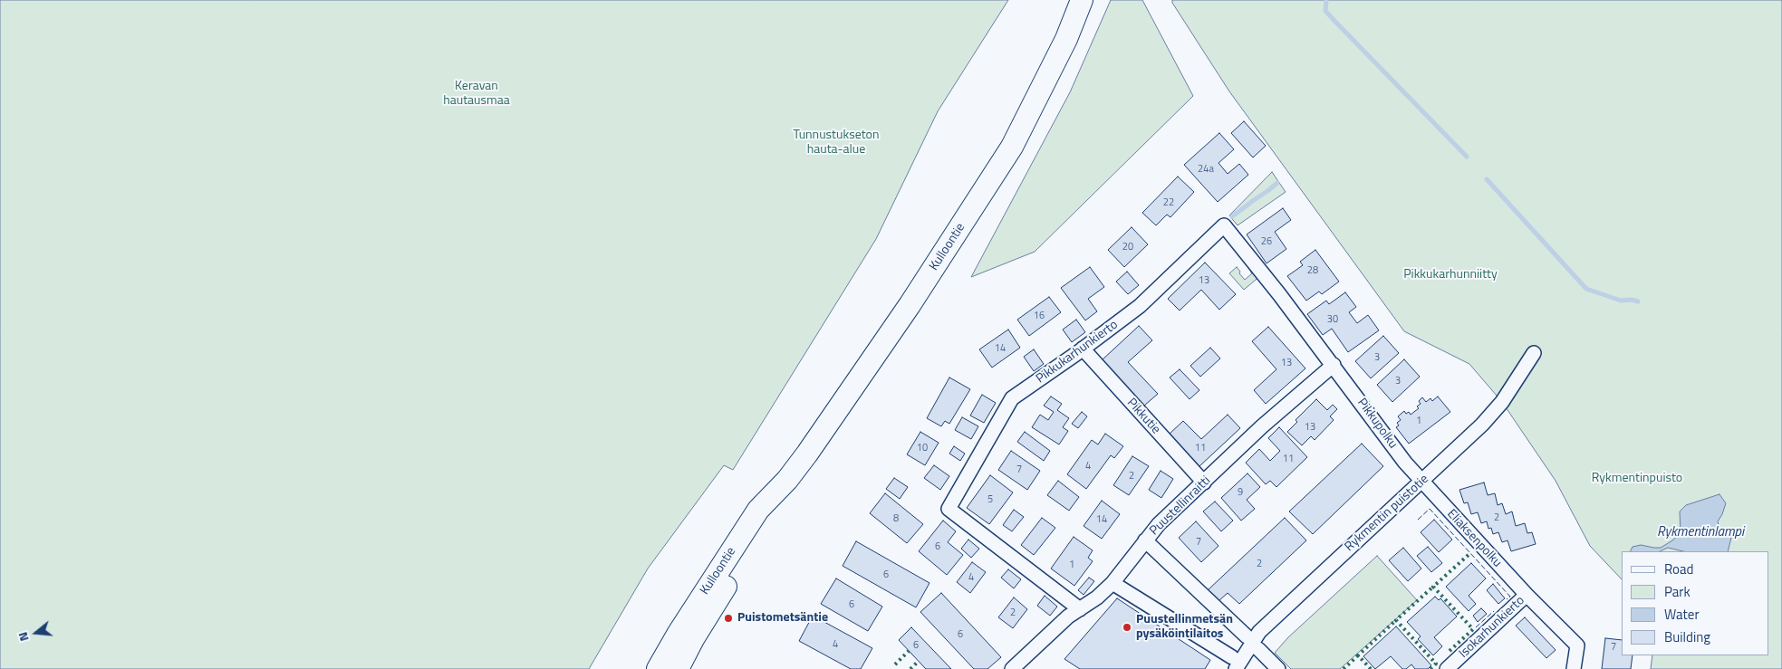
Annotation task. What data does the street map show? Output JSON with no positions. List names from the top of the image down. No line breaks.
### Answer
{"streets":{"main road":["Kulloontie"],"street":["Pikkukarhunkierto","Pikkutie","Pikkupolku","Puustellinraitti","Rykmentin puistotie","Eliaksenpolku","Isokarhunkierto"]},"crossings":[["Pikkukarhunkierto","Pikkutie"],["Pikkukarhunkierto","Pikkupolku"],["Pikkukarhunkierto","Puustellinraitti"],["Pikkutie","Puustellinraitti"],["Pikkupolku","Puustellinraitti"],["Pikkupolku","Rykmentin puistotie"],["Pikkupolku","Eliaksenpolku"],["Rykmentin puistotie","Eliaksenpolku"],["Eliaksenpolku","Isokarhunkierto"]],"water":["Rykmentinlampi"],"parks":["Keravan hautausmaa","Tunnustukseton hauta-alue","Pikkukarhunniitty","Rykmentinpuisto"],"places":["Puistometsäntie","Puustellinmetsän pysäköintilaitos"],"house_numbers":["24a","22","26","20","28","13","16","30","14","3","13","3","1","13","10","11","11","4","7","2","9","5","2","8","14","7","6","2","1","6","4","6","2","6","4","6","7"],"legend":["Road","Park","Water","Building"],"north":"left"}
